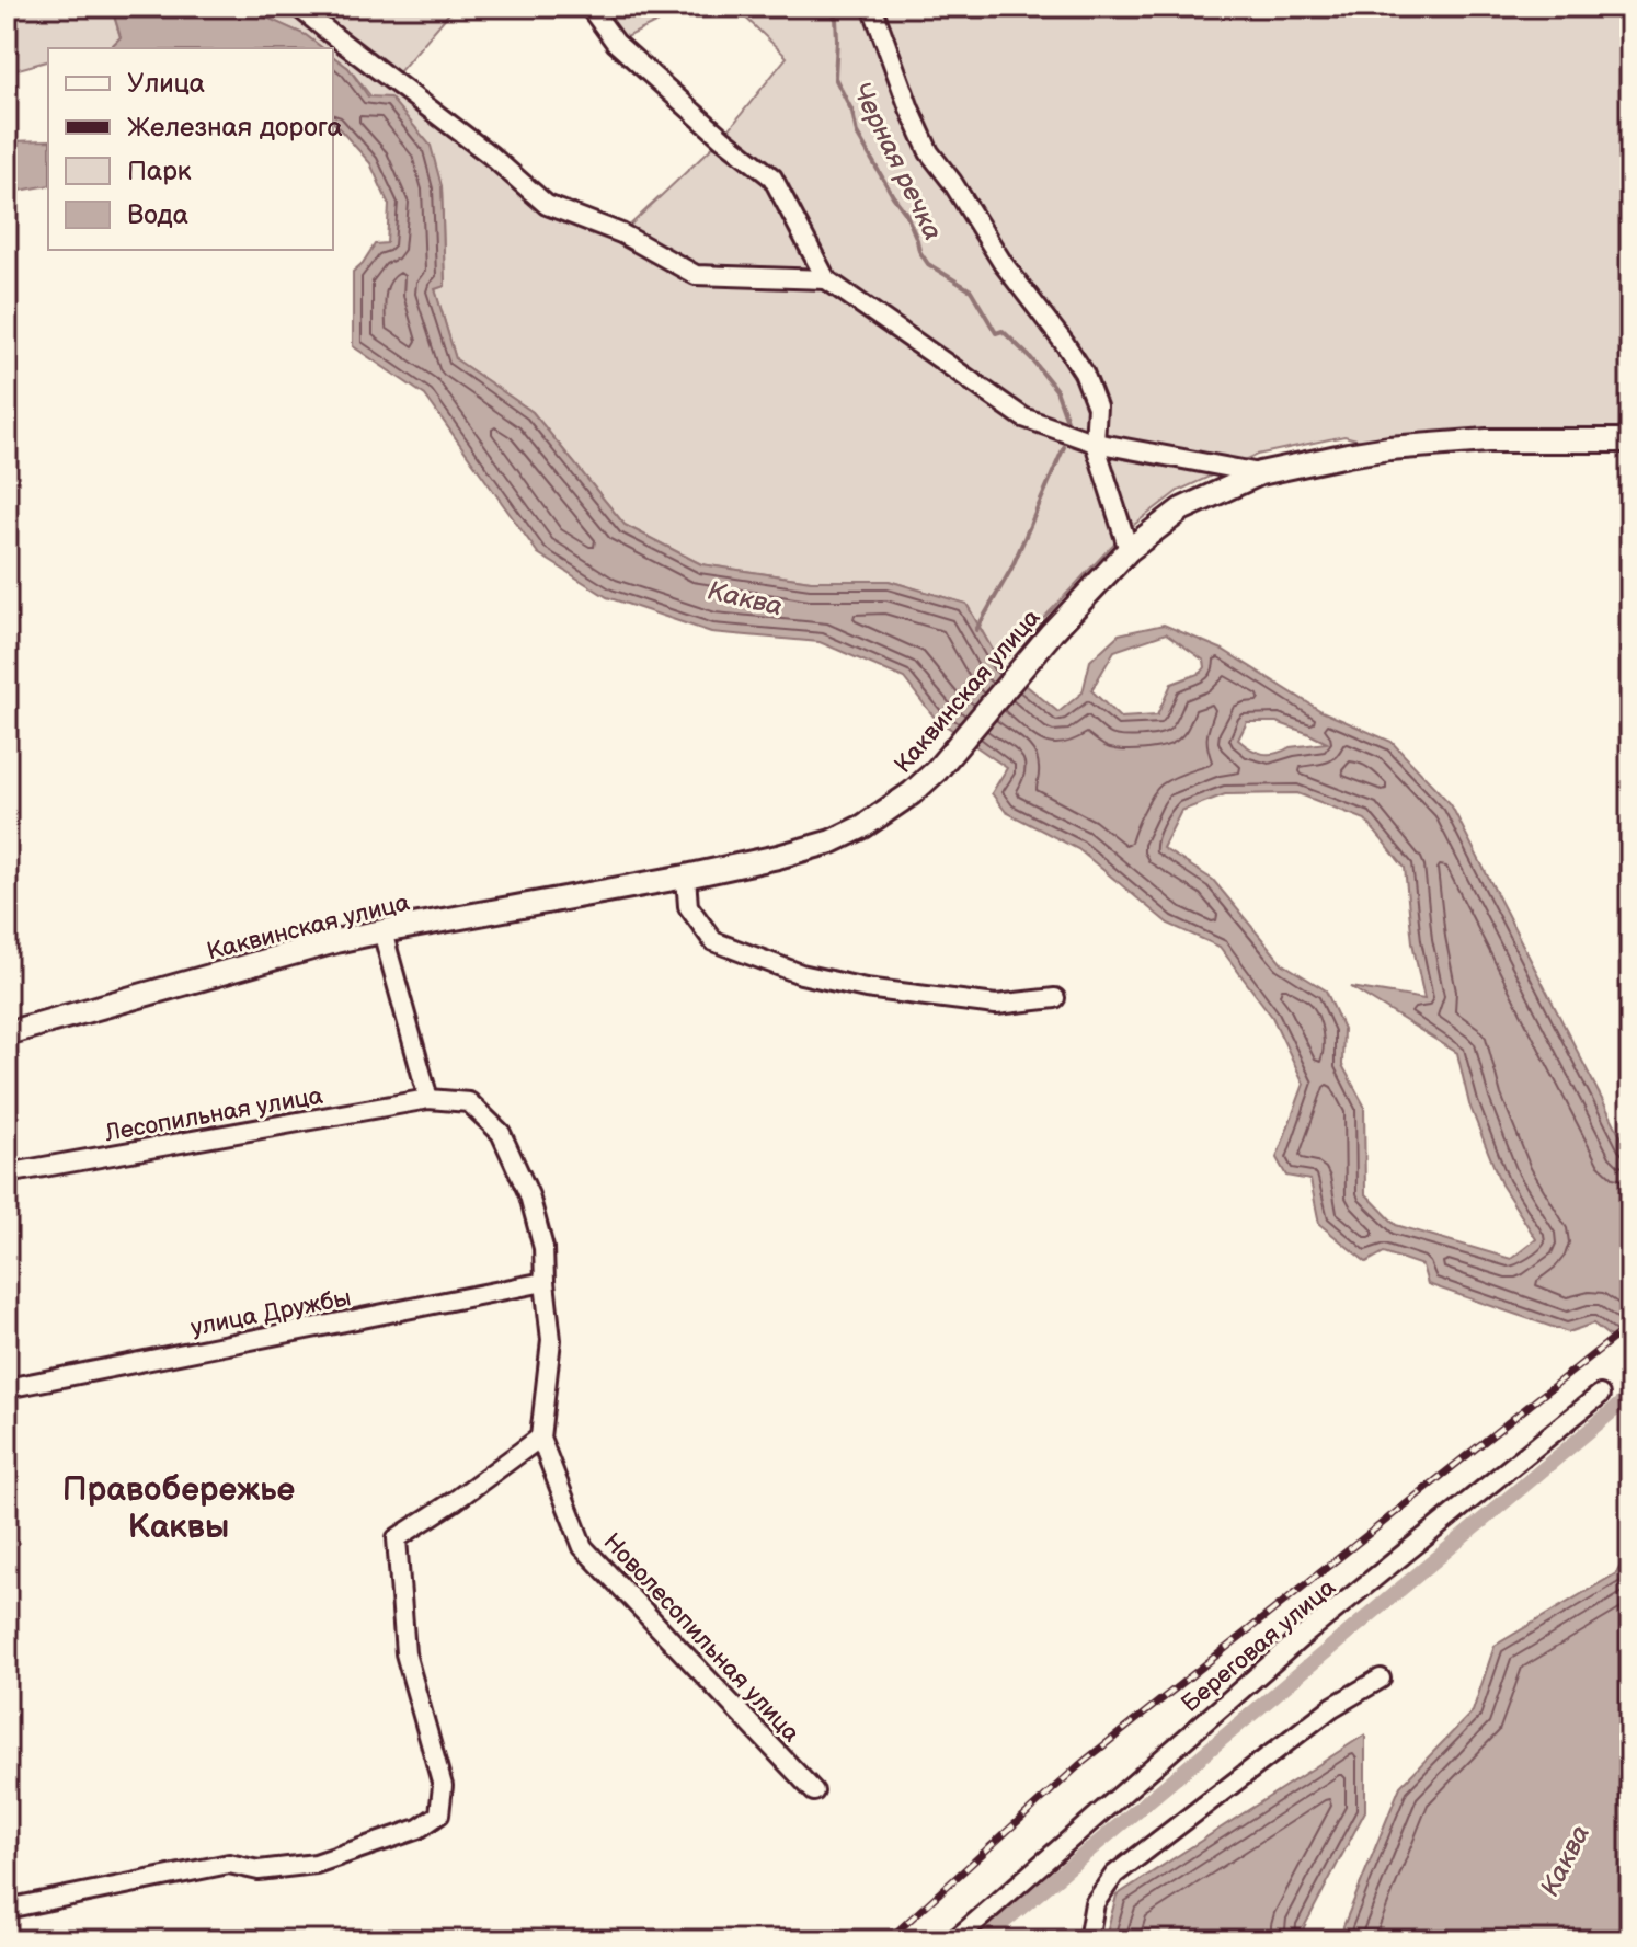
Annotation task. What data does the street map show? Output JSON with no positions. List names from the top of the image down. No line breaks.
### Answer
{"streets":{"main road":["Каквинская улица"],"street":["Лесопильная улица","улица Дружбы","Новолесопильная улица","Береговая улица"]},"crossings":[["Лесопильная улица","Новолесопильная улица"],["улица Дружбы","Новолесопильная улица"]],"districts":["Правобережье Каквы"],"water":["Черная речка","Каква"],"legend":["Улица","Железная дорога","Парк","Вода"]}
